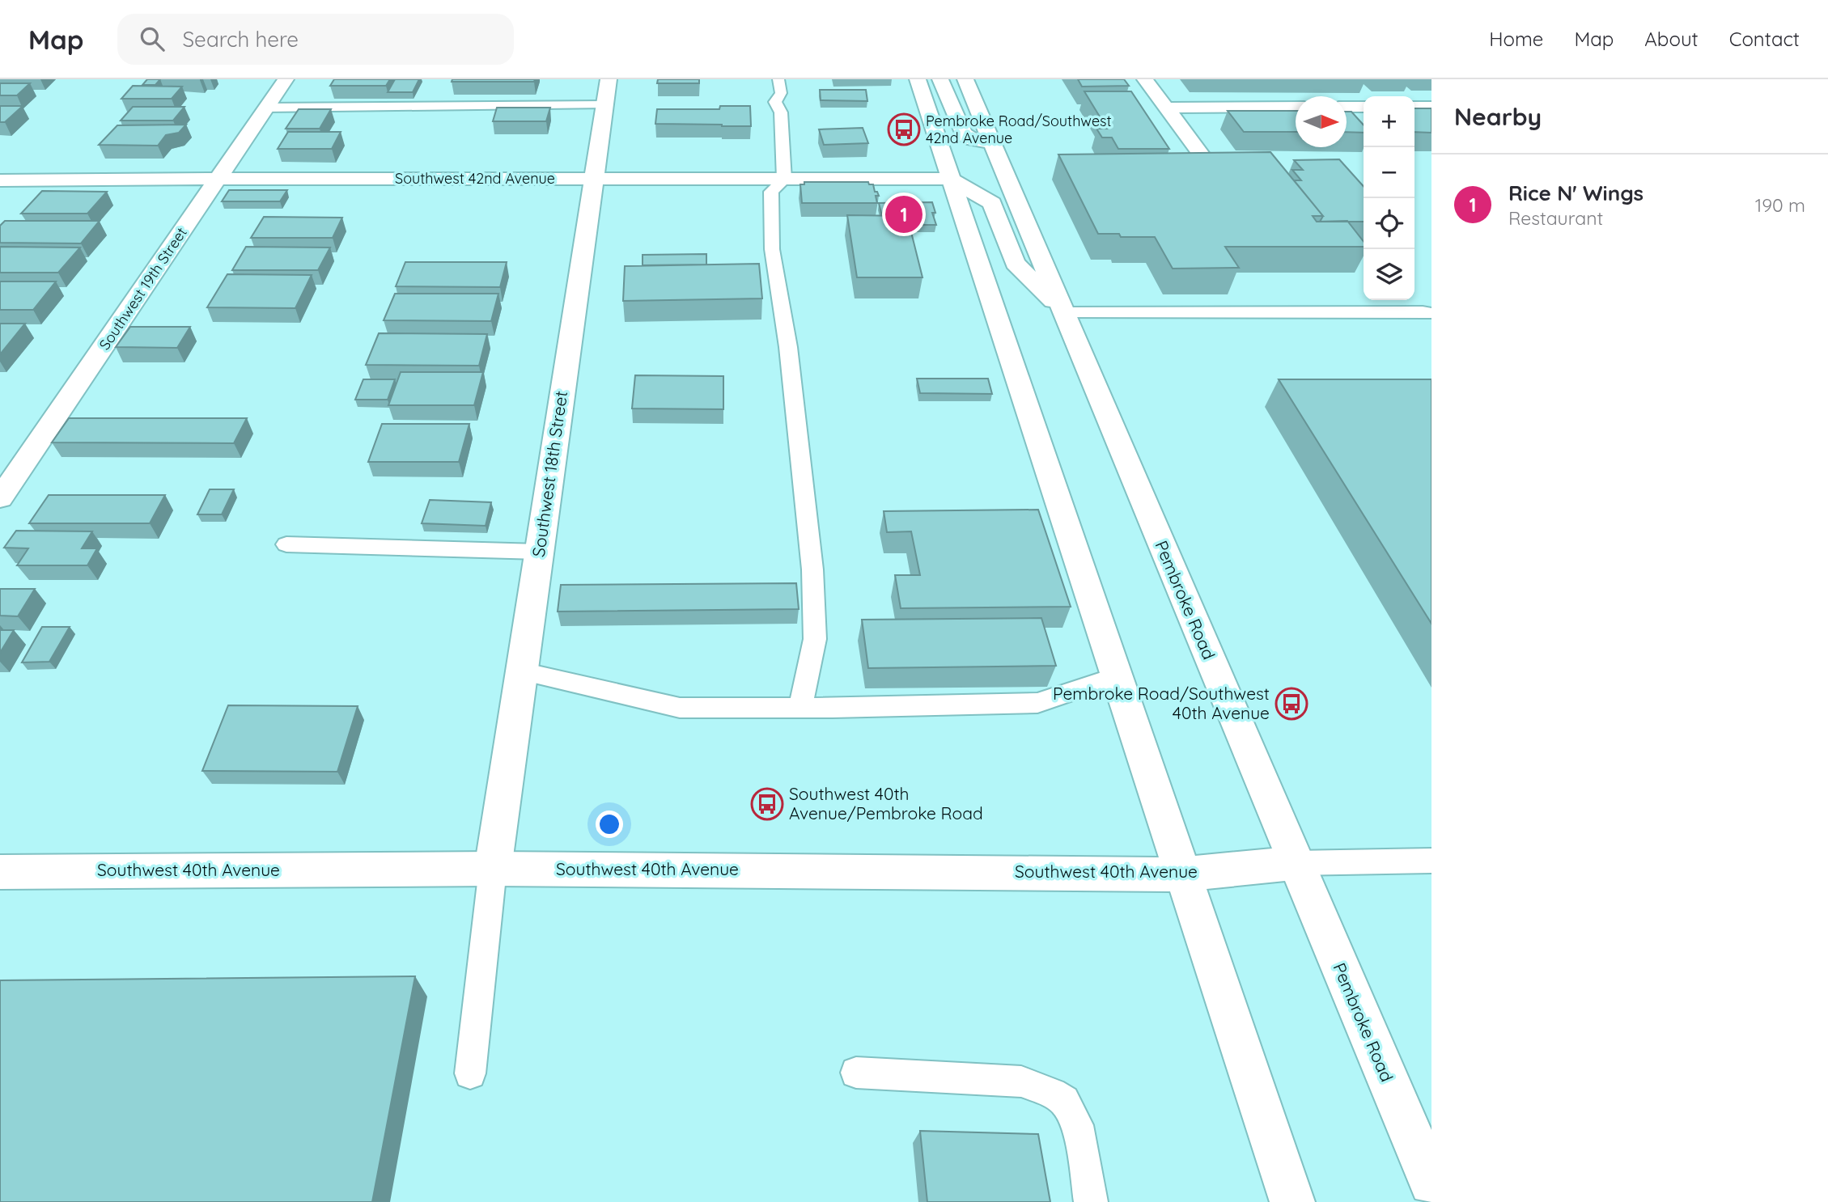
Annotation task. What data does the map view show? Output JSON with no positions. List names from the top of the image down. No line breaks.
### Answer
{"streets":{"street":["Southwest 42nd Avenue","Southwest 19th Street","Southwest 18th Street","Pembroke Road","Southwest 40th Avenue"]},"crossings":[["Southwest 42nd Avenue","Southwest 19th Street"],["Southwest 42nd Avenue","Southwest 18th Street"],["Southwest 18th Street","Southwest 40th Avenue"],["Pembroke Road","Southwest 40th Avenue"]],"places":{"bus stop":["Pembroke Road/Southwest 42nd Avenue","Pembroke Road/Southwest 40th Avenue","Southwest 40th Avenue/Pembroke Road"]},"north":"right","page":{"header":"Map","search":"Search here","nav":["Home","Map","About","Contact"],"heading":"Nearby","map_buttons":["+","−"],"list":[{"mark":"1","name":"Rice N' Wings","note":"Restaurant","value":"190 m"}],"pins":"1"}}
